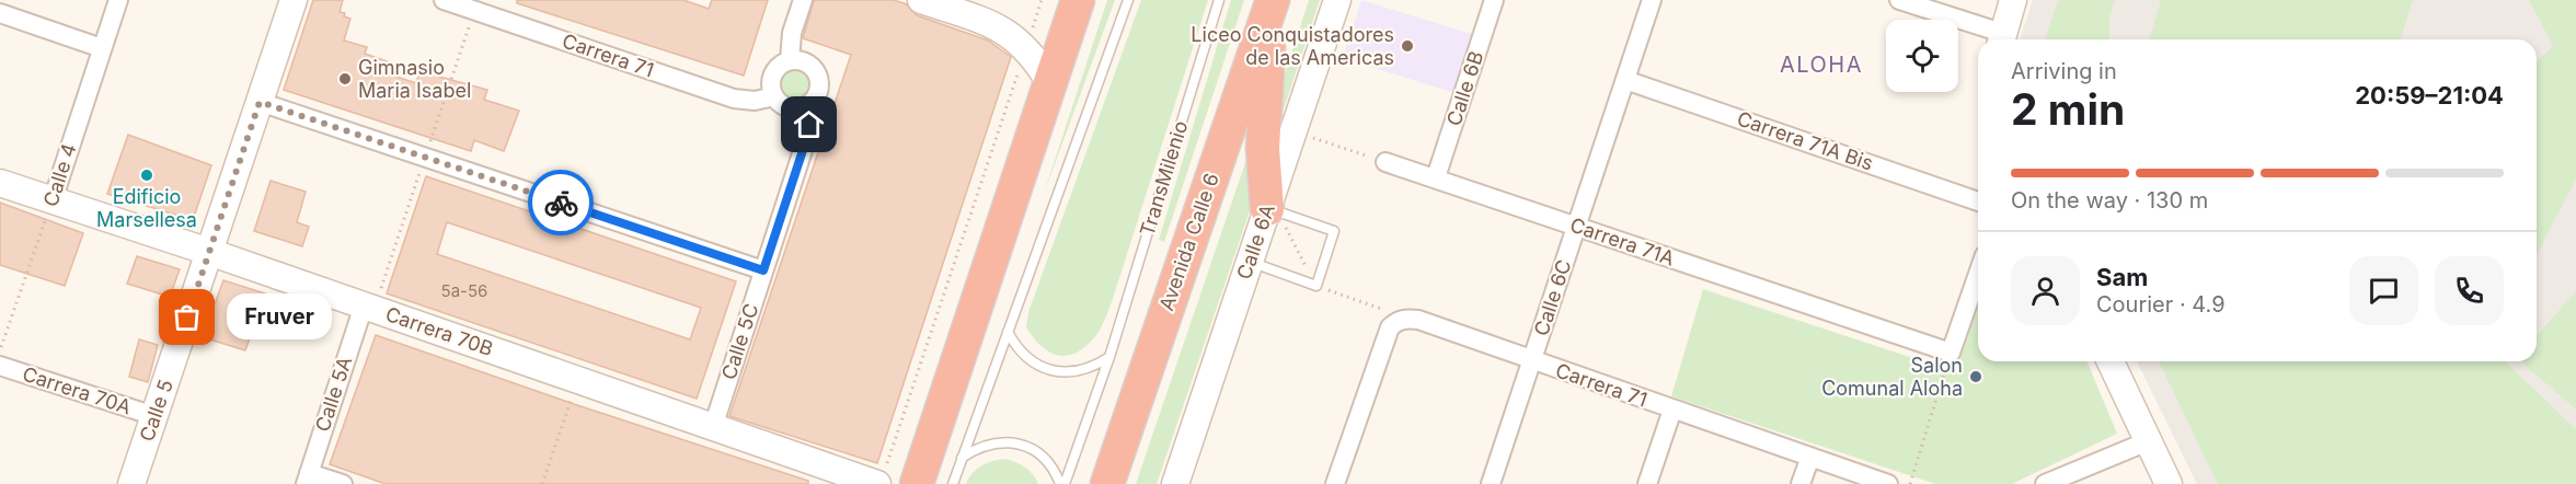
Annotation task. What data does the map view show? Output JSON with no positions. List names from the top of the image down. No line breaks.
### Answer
{"streets":{"highway":["Avenida Calle 6"],"street":["Carrera 71","Calle 6B","Carrera 71A Bis","Calle 4","Calle 6A","Carrera 71A","Calle 6C","Carrera 70B","Calle 5C","Carrera 70A","Calle 5A","Calle 5"],"lane":["TransMilenio"]},"crossings":[["Carrera 71","Calle 6C"],["Carrera 71","Calle 5C"],["Calle 6B","Carrera 71A"],["Carrera 71A Bis","Calle 6C"],["Calle 4","Carrera 70B"],["Carrera 71A","Calle 6C"],["Carrera 70B","Calle 5C"],["Carrera 70B","Calle 5A"],["Carrera 70B","Calle 5"],["Carrera 70A","Calle 5"]],"districts":["ALOHA"],"places":["Liceo Conquistadores de las Americas","Gimnasio Maria Isabel","Edificio Marsellesa","Fruver","Salon Comunal Aloha"],"house_numbers":["5a-56"],"page":{"heading":["2 min","Arriving in","20:59–21:04"],"panel":["Sam","Courier · 4.9"],"bar":"On the way · 130 m","bubble":"Fruver"}}
